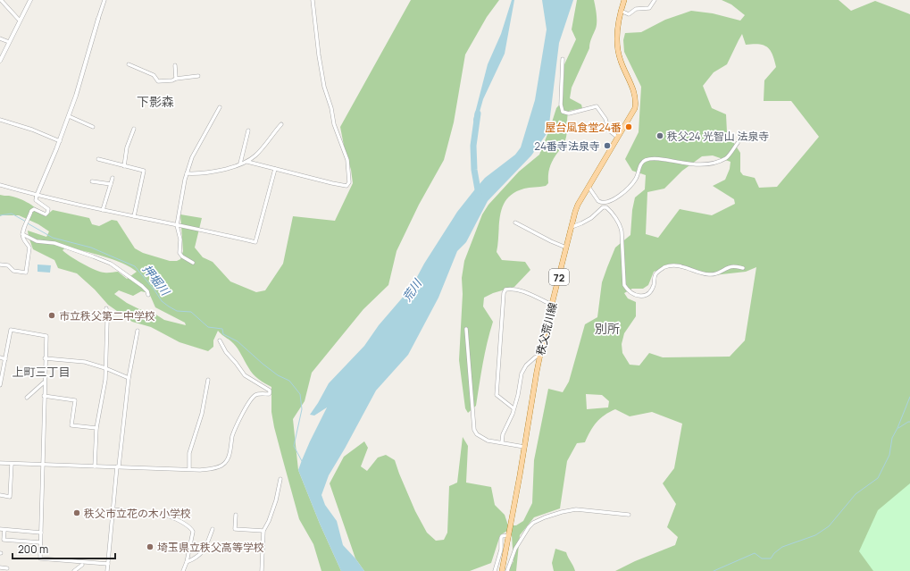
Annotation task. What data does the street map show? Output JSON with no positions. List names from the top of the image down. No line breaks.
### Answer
{"streets":{"main road":["72","秩父荒川線"]},"districts":["下影森","別所","上町三丁目"],"water":["押堀川","荒川"],"places":["屋台風食堂24番","秩父24 光智山 法泉寺","24番寺法泉寺","市立秩父第二中学校","秩父市立花の木小学校","埼玉県立秩父高等学校"],"scale_bar":"200 m"}
